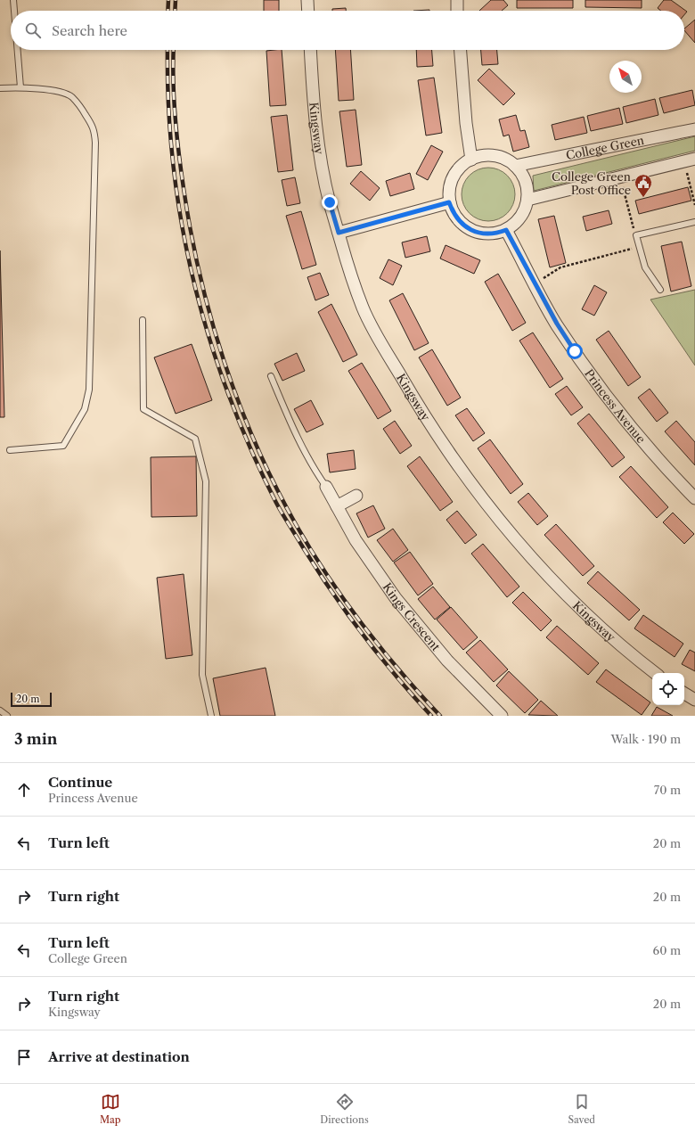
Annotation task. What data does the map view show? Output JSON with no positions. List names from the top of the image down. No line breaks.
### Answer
{"streets":{"street":["Kingsway","College Green","Princess Avenue","Kings Crescent"]},"crossings":[["College Green","Princess Avenue"]],"places":{"public building":["College Green Post Office"]},"scale_bar":"20 m","north":"top left","page":{"search":"Search here","scale":"20 m","heading":["3 min","Walk · 190 m"],"list":[["Continue","Princess Avenue","70 m"],["Turn left","20 m"],["Turn right","20 m"],["Turn left","College Green","60 m"],["Turn right","Kingsway","20 m"],"Arrive at destination"],"nav":["Map","Directions","Saved"]}}
